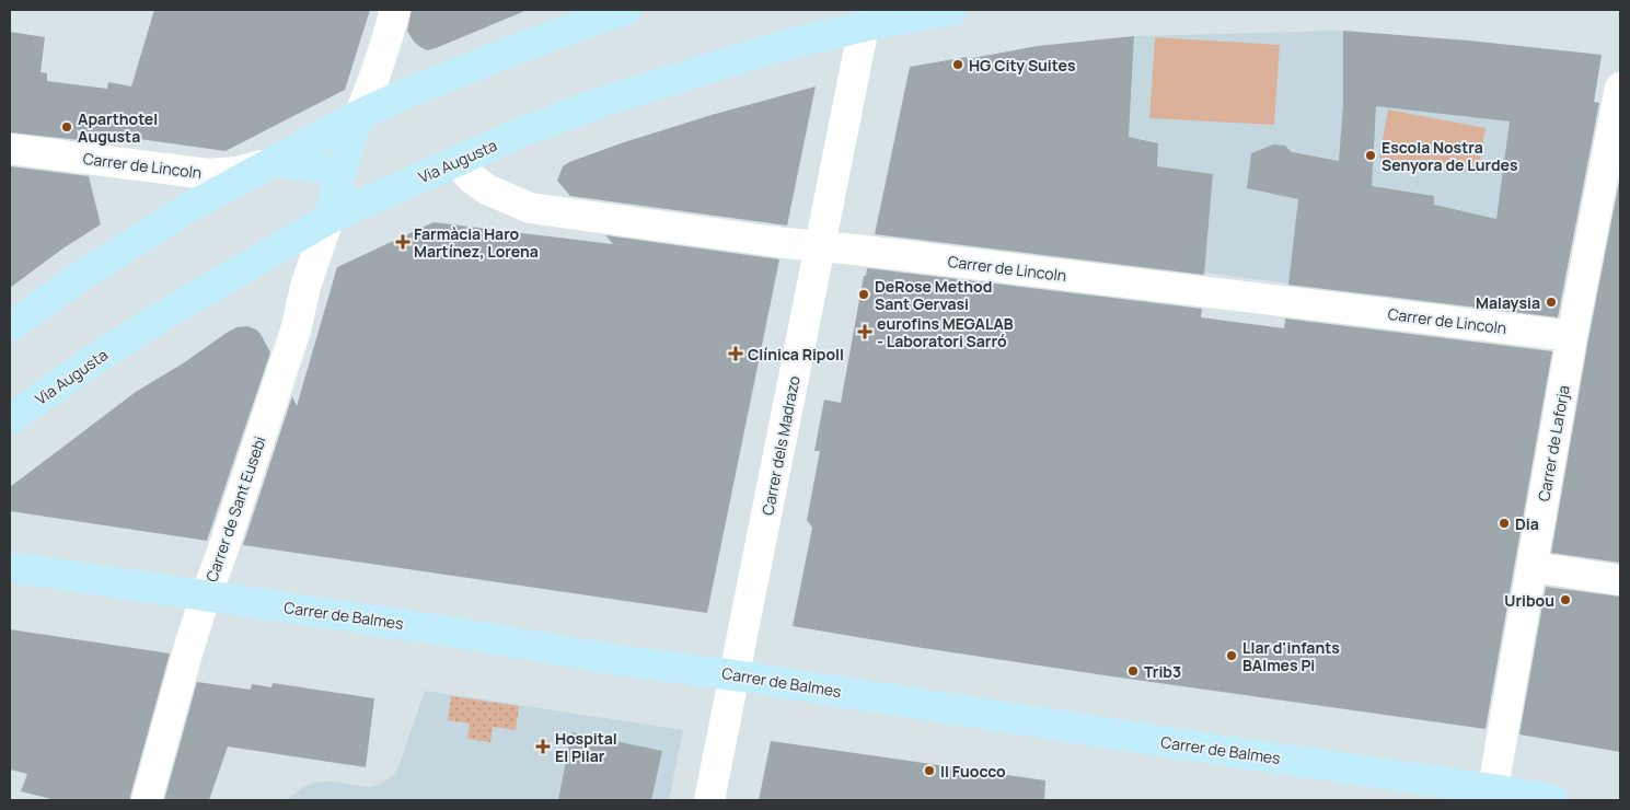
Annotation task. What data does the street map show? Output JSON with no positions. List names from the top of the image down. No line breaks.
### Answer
{"streets":{"main road":["Via Augusta","Carrer de Balmes"],"street":["Carrer de Lincoln","Carrer de Laforja","Carrer dels Madrazo","Carrer de Sant Eusebi"]},"crossings":[["Via Augusta","Carrer de Lincoln"],["Via Augusta","Carrer dels Madrazo"],["Via Augusta","Carrer de Sant Eusebi"],["Carrer de Lincoln","Carrer de Laforja"],["Carrer de Lincoln","Carrer dels Madrazo"],["Carrer de Laforja","Carrer de Balmes"],["Carrer dels Madrazo","Carrer de Balmes"],["Carrer de Sant Eusebi","Carrer de Balmes"]],"places":{"other":["HG City Suites","Aparthotel Augusta","Escola Nostra Senyora de Lurdes","DeRose Method Sant Gervasi","Malaysia","Dia","Uribou","Llar d'infants BAlmes Pi","Trib3","Il Fuocco"],"health":["Farmàcia Haro Martínez, Lorena","eurofins MEGALAB - Laboratori Sarró","Clínica Ripoll","Hospital El Pilar"]}}
